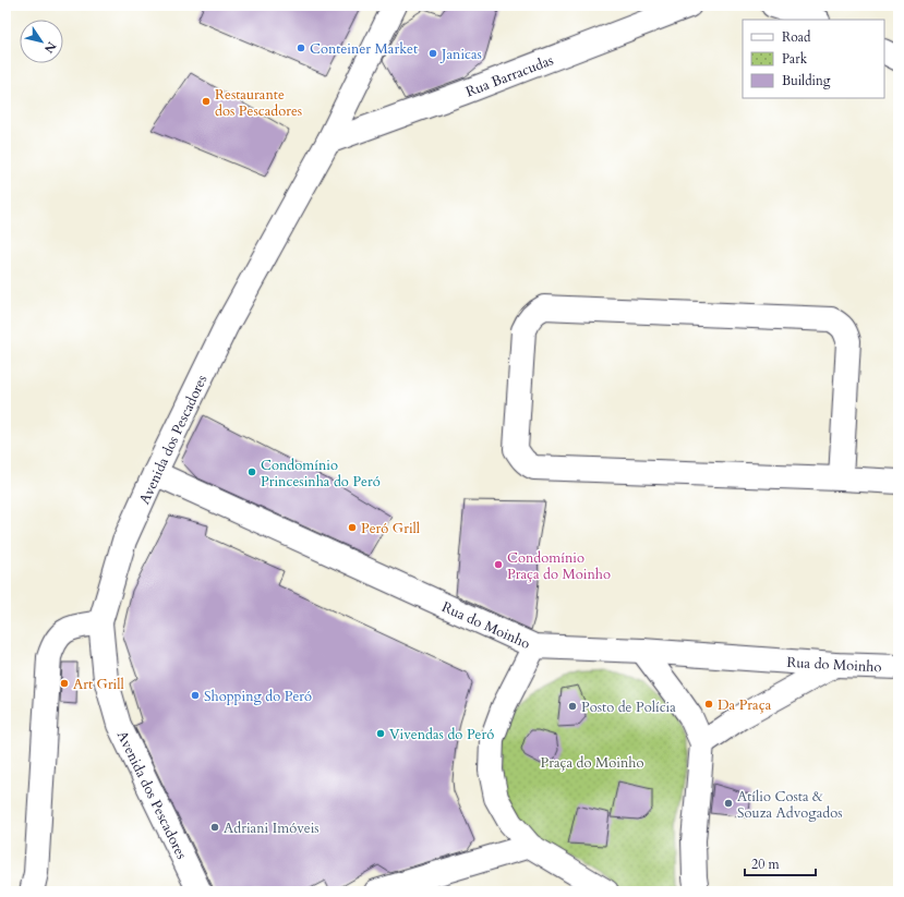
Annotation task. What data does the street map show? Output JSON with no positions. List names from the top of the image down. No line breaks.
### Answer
{"streets":{"street":["Rua Barracudas","Avenida dos Pescadores","Rua do Moinho"]},"crossings":[["Rua Barracudas","Avenida dos Pescadores"],["Avenida dos Pescadores","Rua do Moinho"]],"parks":["Praça do Moinho"],"places":["Conteiner Market","Janicas","Restaurante dos Pescadores","Condomínio Princesinha do Peró","Peró Grill","Condomínio Praça do Moinho","Art Grill","Shopping do Peró","Da Praça","Posto de Polícia","Vivendas do Peró","Atílio Costa & Souza Advogados","Adriani Imóveis"],"legend":["Road","Park","Building"],"scale_bar":"20 m","north":"bottom right"}
